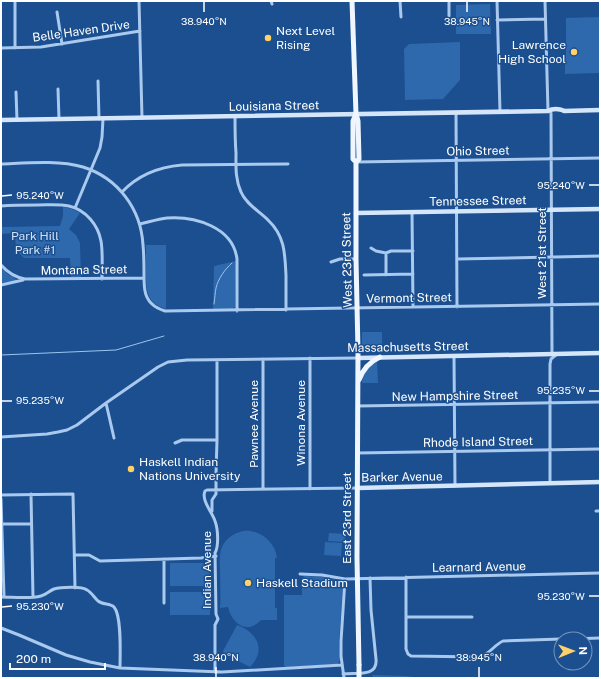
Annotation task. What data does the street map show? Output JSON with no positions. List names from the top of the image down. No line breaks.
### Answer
{"streets":{"main road":["Louisiana Street","Tennessee Street","West 23rd Street","Massachusetts Street","Barker Avenue","East 23rd Street"],"street":["Belle Haven Drive","Ohio Street","West 21st Street","Montana Street","Vermont Street","New Hampshire Street","Winona Avenue","Pawnee Avenue","Rhode Island Street","Learnard Avenue","Indian Avenue"]},"crossings":[["Louisiana Street","West 21st Street"],["Louisiana Street","West 23rd Street"],["Ohio Street","West 21st Street"],["Ohio Street","West 23rd Street"],["Tennessee Street","West 21st Street"],["Tennessee Street","West 23rd Street"],["West 21st Street","Vermont Street"],["West 21st Street","Massachusetts Street"],["West 21st Street","New Hampshire Street"],["West 21st Street","Rhode Island Street"],["West 21st Street","Barker Avenue"],["West 23rd Street","Vermont Street"],["West 23rd Street","Massachusetts Street"],["West 23rd Street","East 23rd Street"],["Montana Street","Vermont Street"],["Massachusetts Street","Winona Avenue"],["Massachusetts Street","Pawnee Avenue"],["Massachusetts Street","East 23rd Street"],["Massachusetts Street","Indian Avenue"],["New Hampshire Street","East 23rd Street"],["Winona Avenue","Barker Avenue"],["Pawnee Avenue","Barker Avenue"],["Rhode Island Street","East 23rd Street"],["Barker Avenue","East 23rd Street"],["Barker Avenue","Indian Avenue"],["East 23rd Street","Learnard Avenue"]],"parks":["Park Hill Park #1"],"places":["Next Level Rising","Lawrence High School","Haskell Indian Nations University","Haskell Stadium"],"scale_bar":"200 m","north":"right","coordinates":["38.940°N","38.945°N","95.240°W","95.235°W","95.230°W"]}
